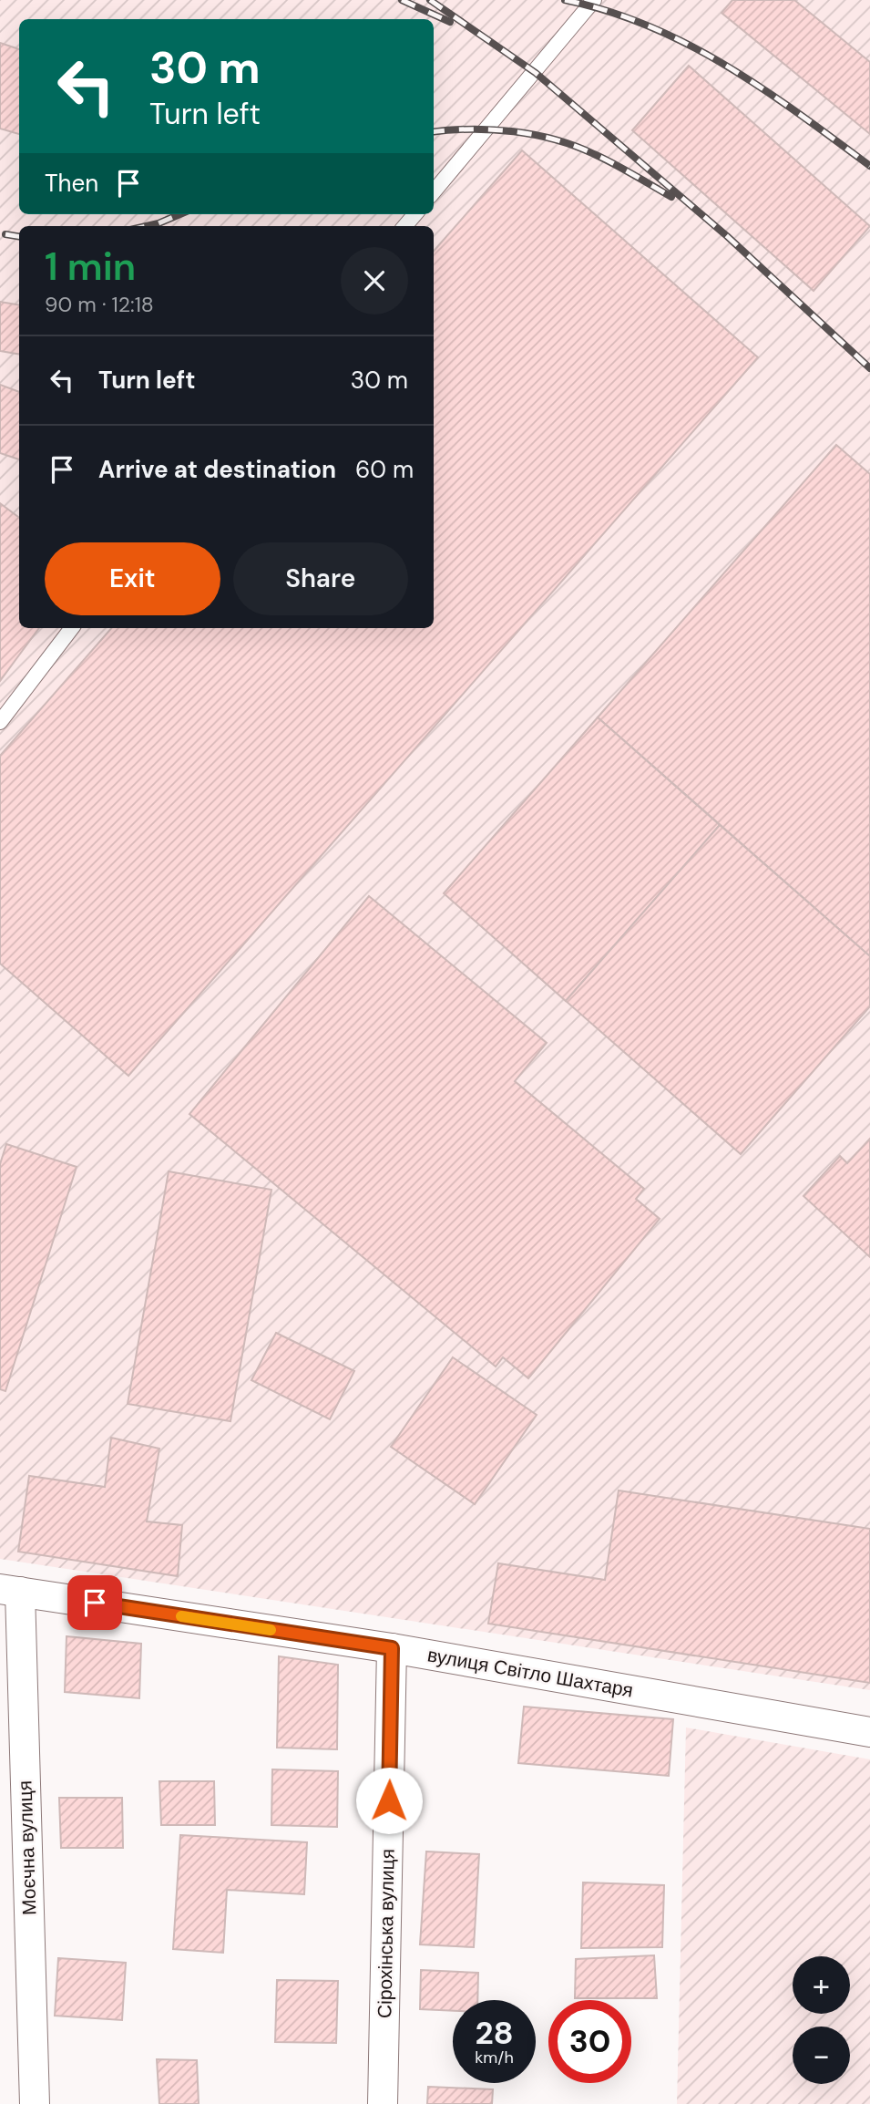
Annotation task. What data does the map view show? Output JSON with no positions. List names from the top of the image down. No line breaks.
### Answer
{"streets":{"street":["вулиця Світло Шахтаря","Моєчна вулиця","Сірохінська вулиця"]},"crossings":[["вулиця Світло Шахтаря","Моєчна вулиця"],["вулиця Світло Шахтаря","Сірохінська вулиця"]],"page":{"turn":["30 m","Turn left"],"then":"Then","heading":["1 min","90 m · 12:18"],"list":[{"name":"Turn left","value":"30 m"},{"name":"Arrive at destination","value":"60 m"}],"buttons":["Exit","Share"],"map_buttons":["+","−"],"speed":"28 km/h","limit":"30"}}
